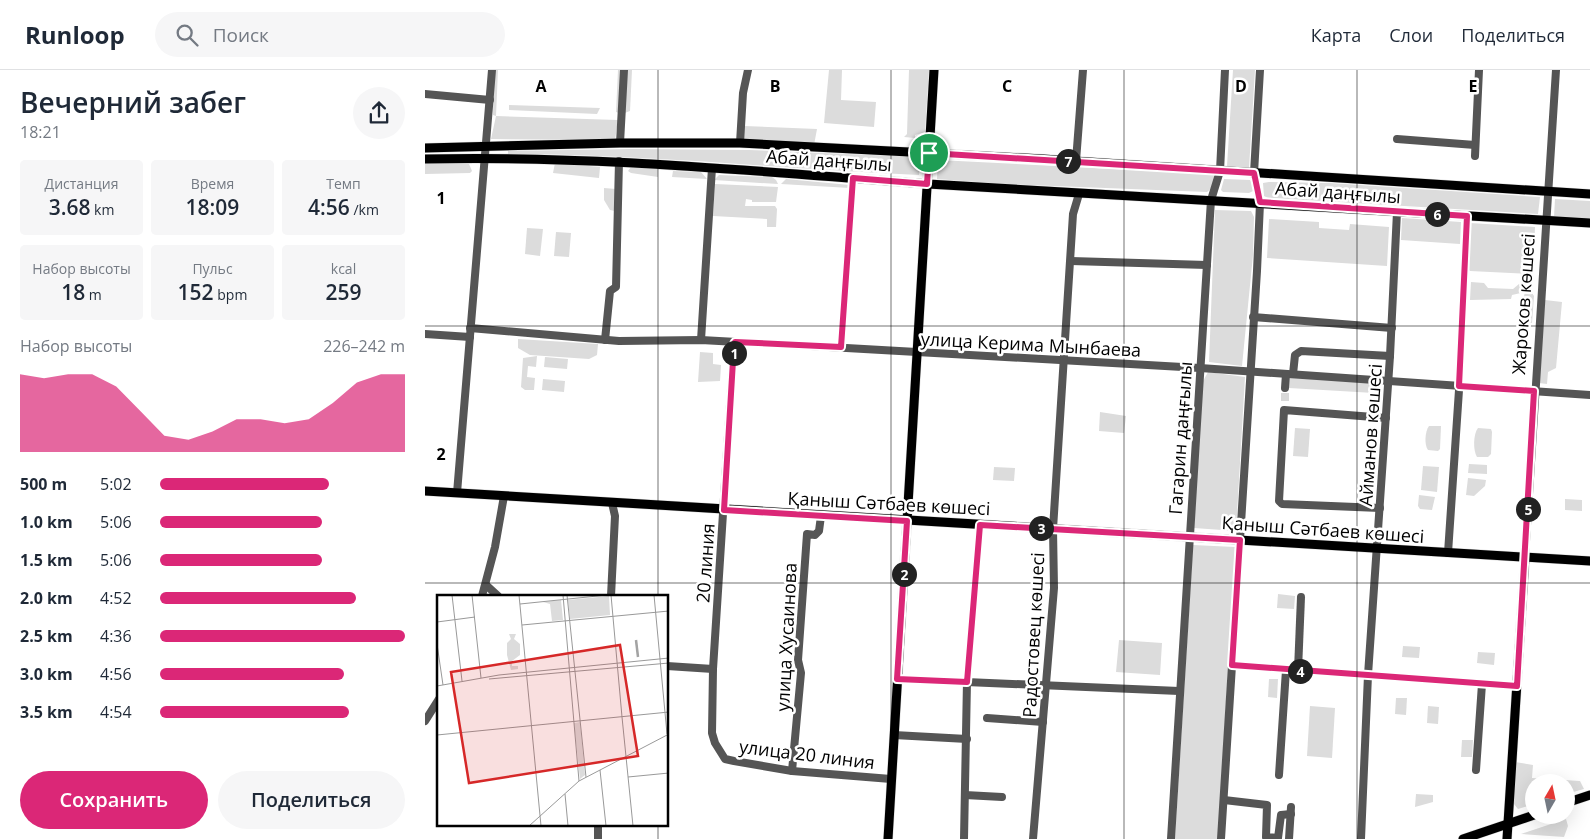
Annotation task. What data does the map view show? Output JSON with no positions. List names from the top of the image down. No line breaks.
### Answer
{"streets":{"main road":["Абай даңғылы","Жароков көшесі","Қаныш Сәтбаев көшесі"],"street":["улица Керима Мынбаева","Айманов көшесі","Гагарин даңғылы","20 линия","Радостовец көшесі","улица Хусаинова","улица 20 линия"]},"crossings":[["Абай даңғылы","Жароков көшесі"],["Абай даңғылы","Айманов көшесі"],["Абай даңғылы","Гагарин даңғылы"],["Абай даңғылы","Радостовец көшесі"],["Жароков көшесі","улица Керима Мынбаева"],["Жароков көшесі","Қаныш Сәтбаев көшесі"],["улица Керима Мынбаева","Айманов көшесі"],["улица Керима Мынбаева","Гагарин даңғылы"],["улица Керима Мынбаева","20 линия"],["улица Керима Мынбаева","Радостовец көшесі"],["Айманов көшесі","Қаныш Сәтбаев көшесі"],["Гагарин даңғылы","Қаныш Сәтбаев көшесі"],["Қаныш Сәтбаев көшесі","20 линия"],["Қаныш Сәтбаев көшесі","Радостовец көшесі"],["Қаныш Сәтбаев көшесі","улица Хусаинова"],["20 линия","улица 20 линия"],["улица Хусаинова","улица 20 линия"]],"north":"top","page":{"header":"Runloop","search":"Поиск","nav":["Карта","Слои","Поделиться"],"heading":["Вечерний забег","18:21"],"pins":["7","6","1","5","3","2","4"],"stats":[["Дистанция","3.68 km"],["Время","18:09"],["Темп","4:56 /km"],["Набор высоты","18 m"],["Пульс","152 bpm"],["kcal","259"]],"chart":["Набор высоты","226–242 m"],"list":[{"name":"500 m","note":"5:02"},{"name":"1.0 km","note":"5:06"},{"name":"1.5 km","note":"5:06"},{"name":"2.0 km","note":"4:52"},{"name":"2.5 km","note":"4:36"},{"name":"3.0 km","note":"4:56"},{"name":"3.5 km","note":"4:54"}],"buttons":["Сохранить","Поделиться"]},"grid":{"columns":["A","B","C","D","E"],"rows":["1","2"]}}
